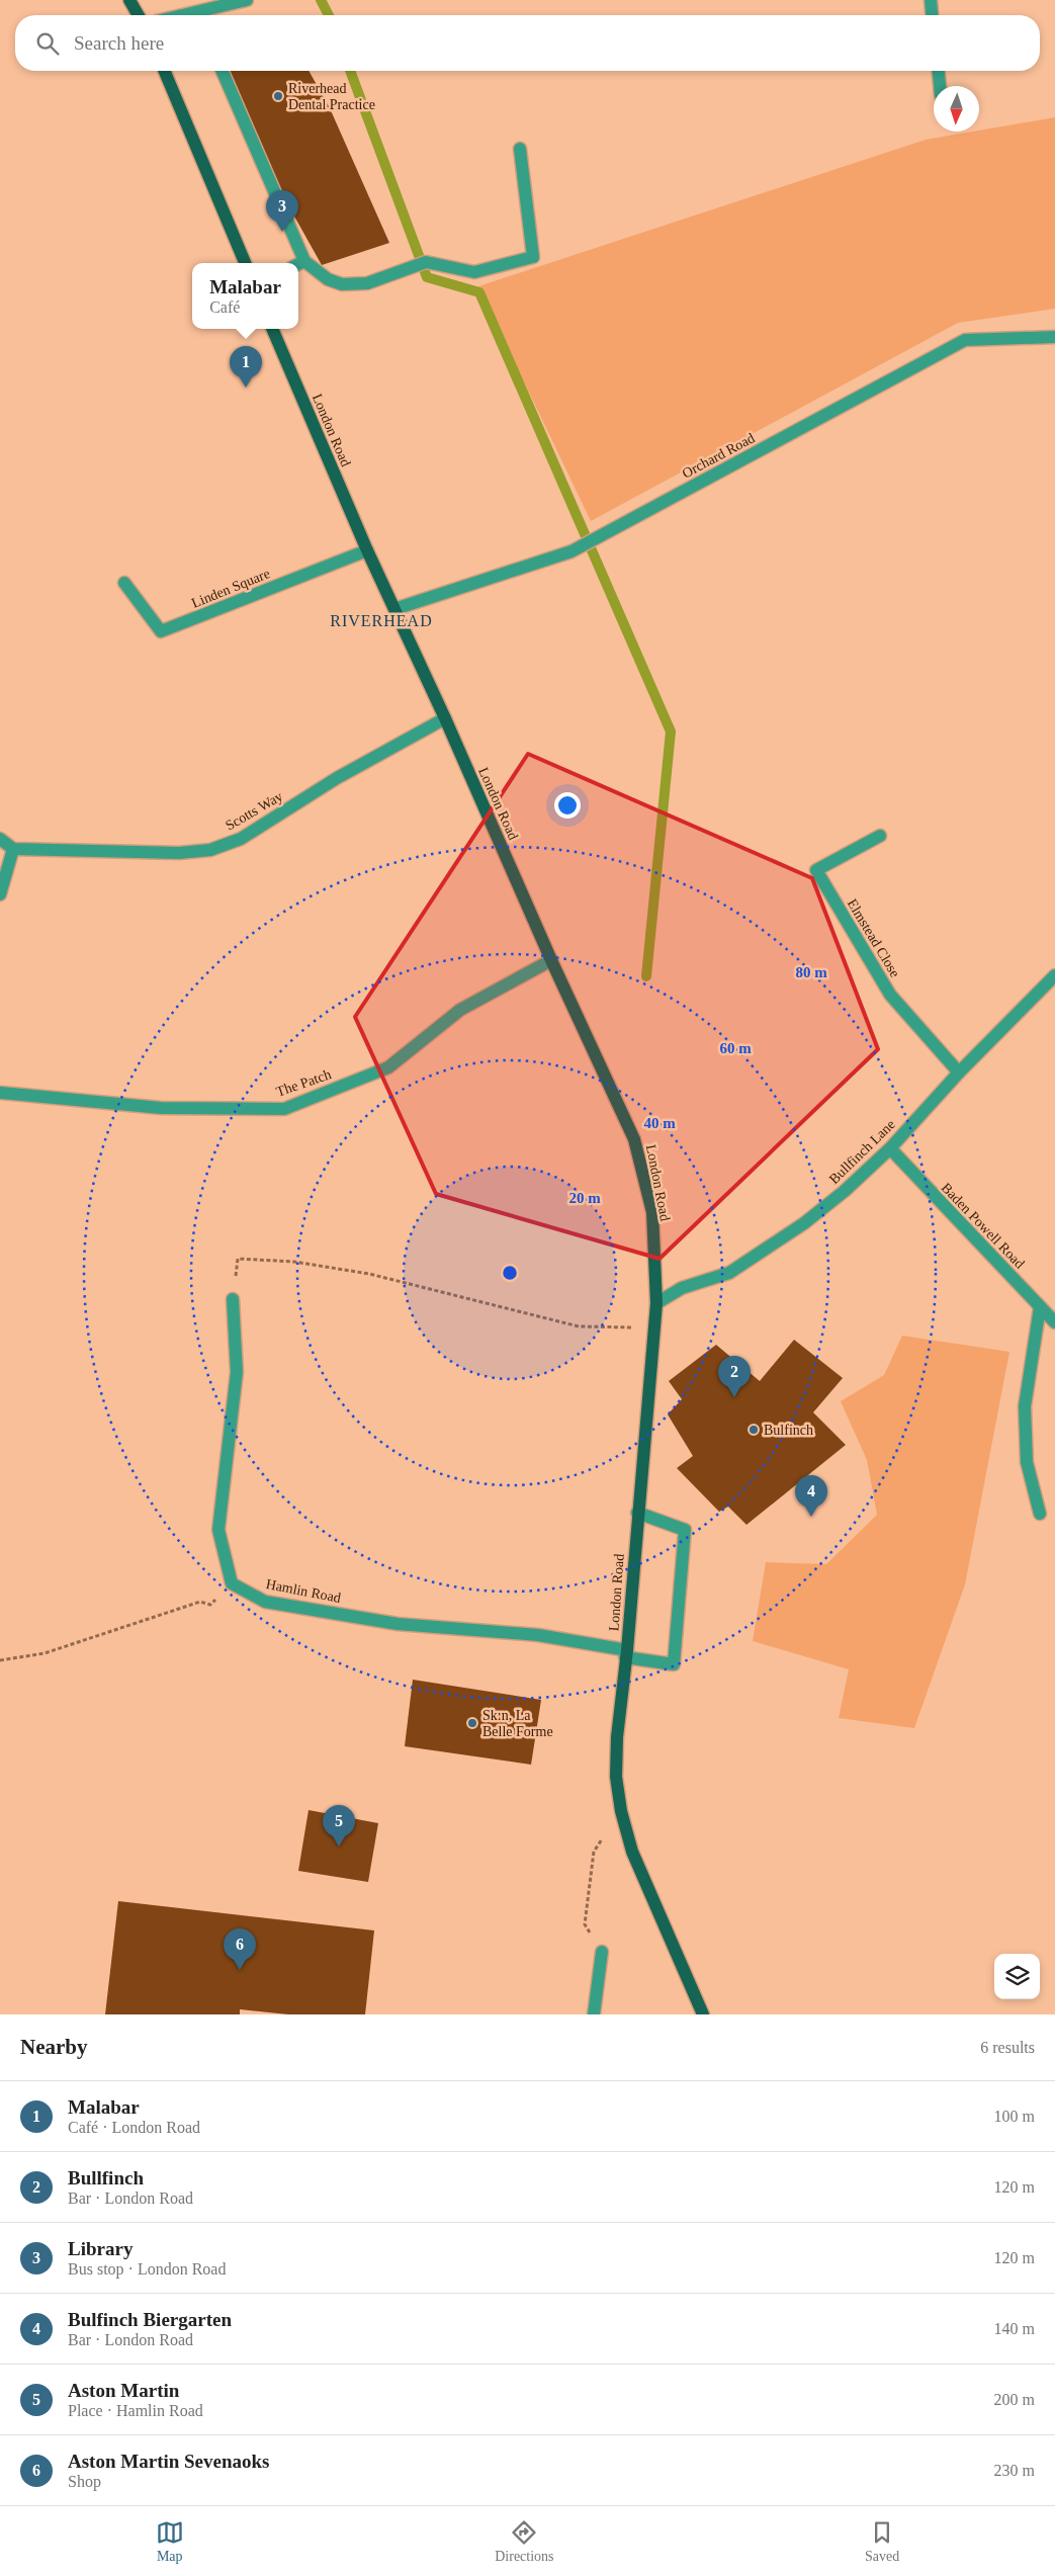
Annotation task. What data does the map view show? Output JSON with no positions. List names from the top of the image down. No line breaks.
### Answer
{"streets":{"main road":["London Road"],"street":["Orchard Road","Linden Square","Scotts Way","Elmstead Close","The Patch","Bullfinch Lane","Baden Powell Road","Hamlin Road"]},"crossings":[["London Road","Orchard Road"],["London Road","Linden Square"],["London Road","Scotts Way"],["London Road","The Patch"],["London Road","Bullfinch Lane"],["London Road","Hamlin Road"],["Elmstead Close","Bullfinch Lane"],["Bullfinch Lane","Baden Powell Road"]],"districts":["RIVERHEAD"],"places":["Riverhead Dental Practice","Bulfinch","Sk:n, La Belle Forme"],"north":"bottom","page":{"search":"Search here","pins":["3","1","2","4","5","6"],"popup":["Malabar","Café"],"heading":["Nearby","6 results"],"list":[{"mark":"1","name":"Malabar","note":"Café · London Road","value":"100 m"},{"mark":"2","name":"Bullfinch","note":"Bar · London Road","value":"120 m"},{"mark":"3","name":"Library","note":"Bus stop · London Road","value":"120 m"},{"mark":"4","name":"Bulfinch Biergarten","note":"Bar · London Road","value":"140 m"},{"mark":"5","name":"Aston Martin","note":"Place · Hamlin Road","value":"200 m"},{"mark":"6","name":"Aston Martin Sevenaoks","note":"Shop","value":"230 m"}],"nav":["Map","Directions","Saved"]},"rings":["80 m","60 m","40 m","20 m"]}
